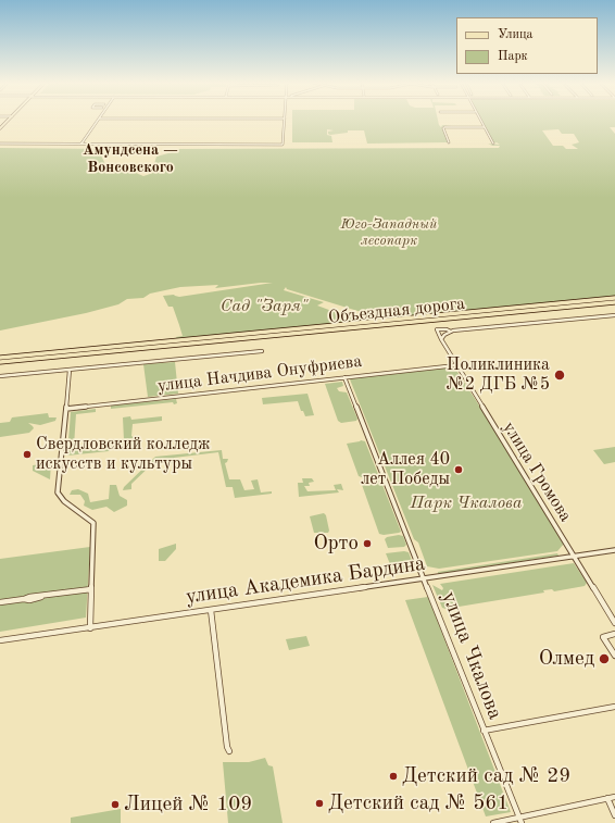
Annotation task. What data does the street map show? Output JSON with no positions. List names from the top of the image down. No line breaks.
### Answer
{"streets":{"main road":["Объездная дорога"],"street":["улица Начдива Онуфриева","улица Громова","улица Академика Бардина","улица Чкалова"]},"crossings":[["улица Начдива Онуфриева","улица Громова"],["улица Начдива Онуфриева","улица Чкалова"],["улица Громова","улица Академика Бардина"],["улица Академика Бардина","улица Чкалова"]],"districts":["Амундсена — Вонсовского"],"parks":["Юго-Западный лесопарк","Сад \"Заря\"","Парк Чкалова"],"places":["Поликлиника №2 ДГБ №5","Свердловский колледж искусств и культуры","Аллея 40 лет Победы","Орто","Олмед","Детский сад № 29","Детский сад № 561","Лицей № 109"],"legend":["Улица","Парк"]}
